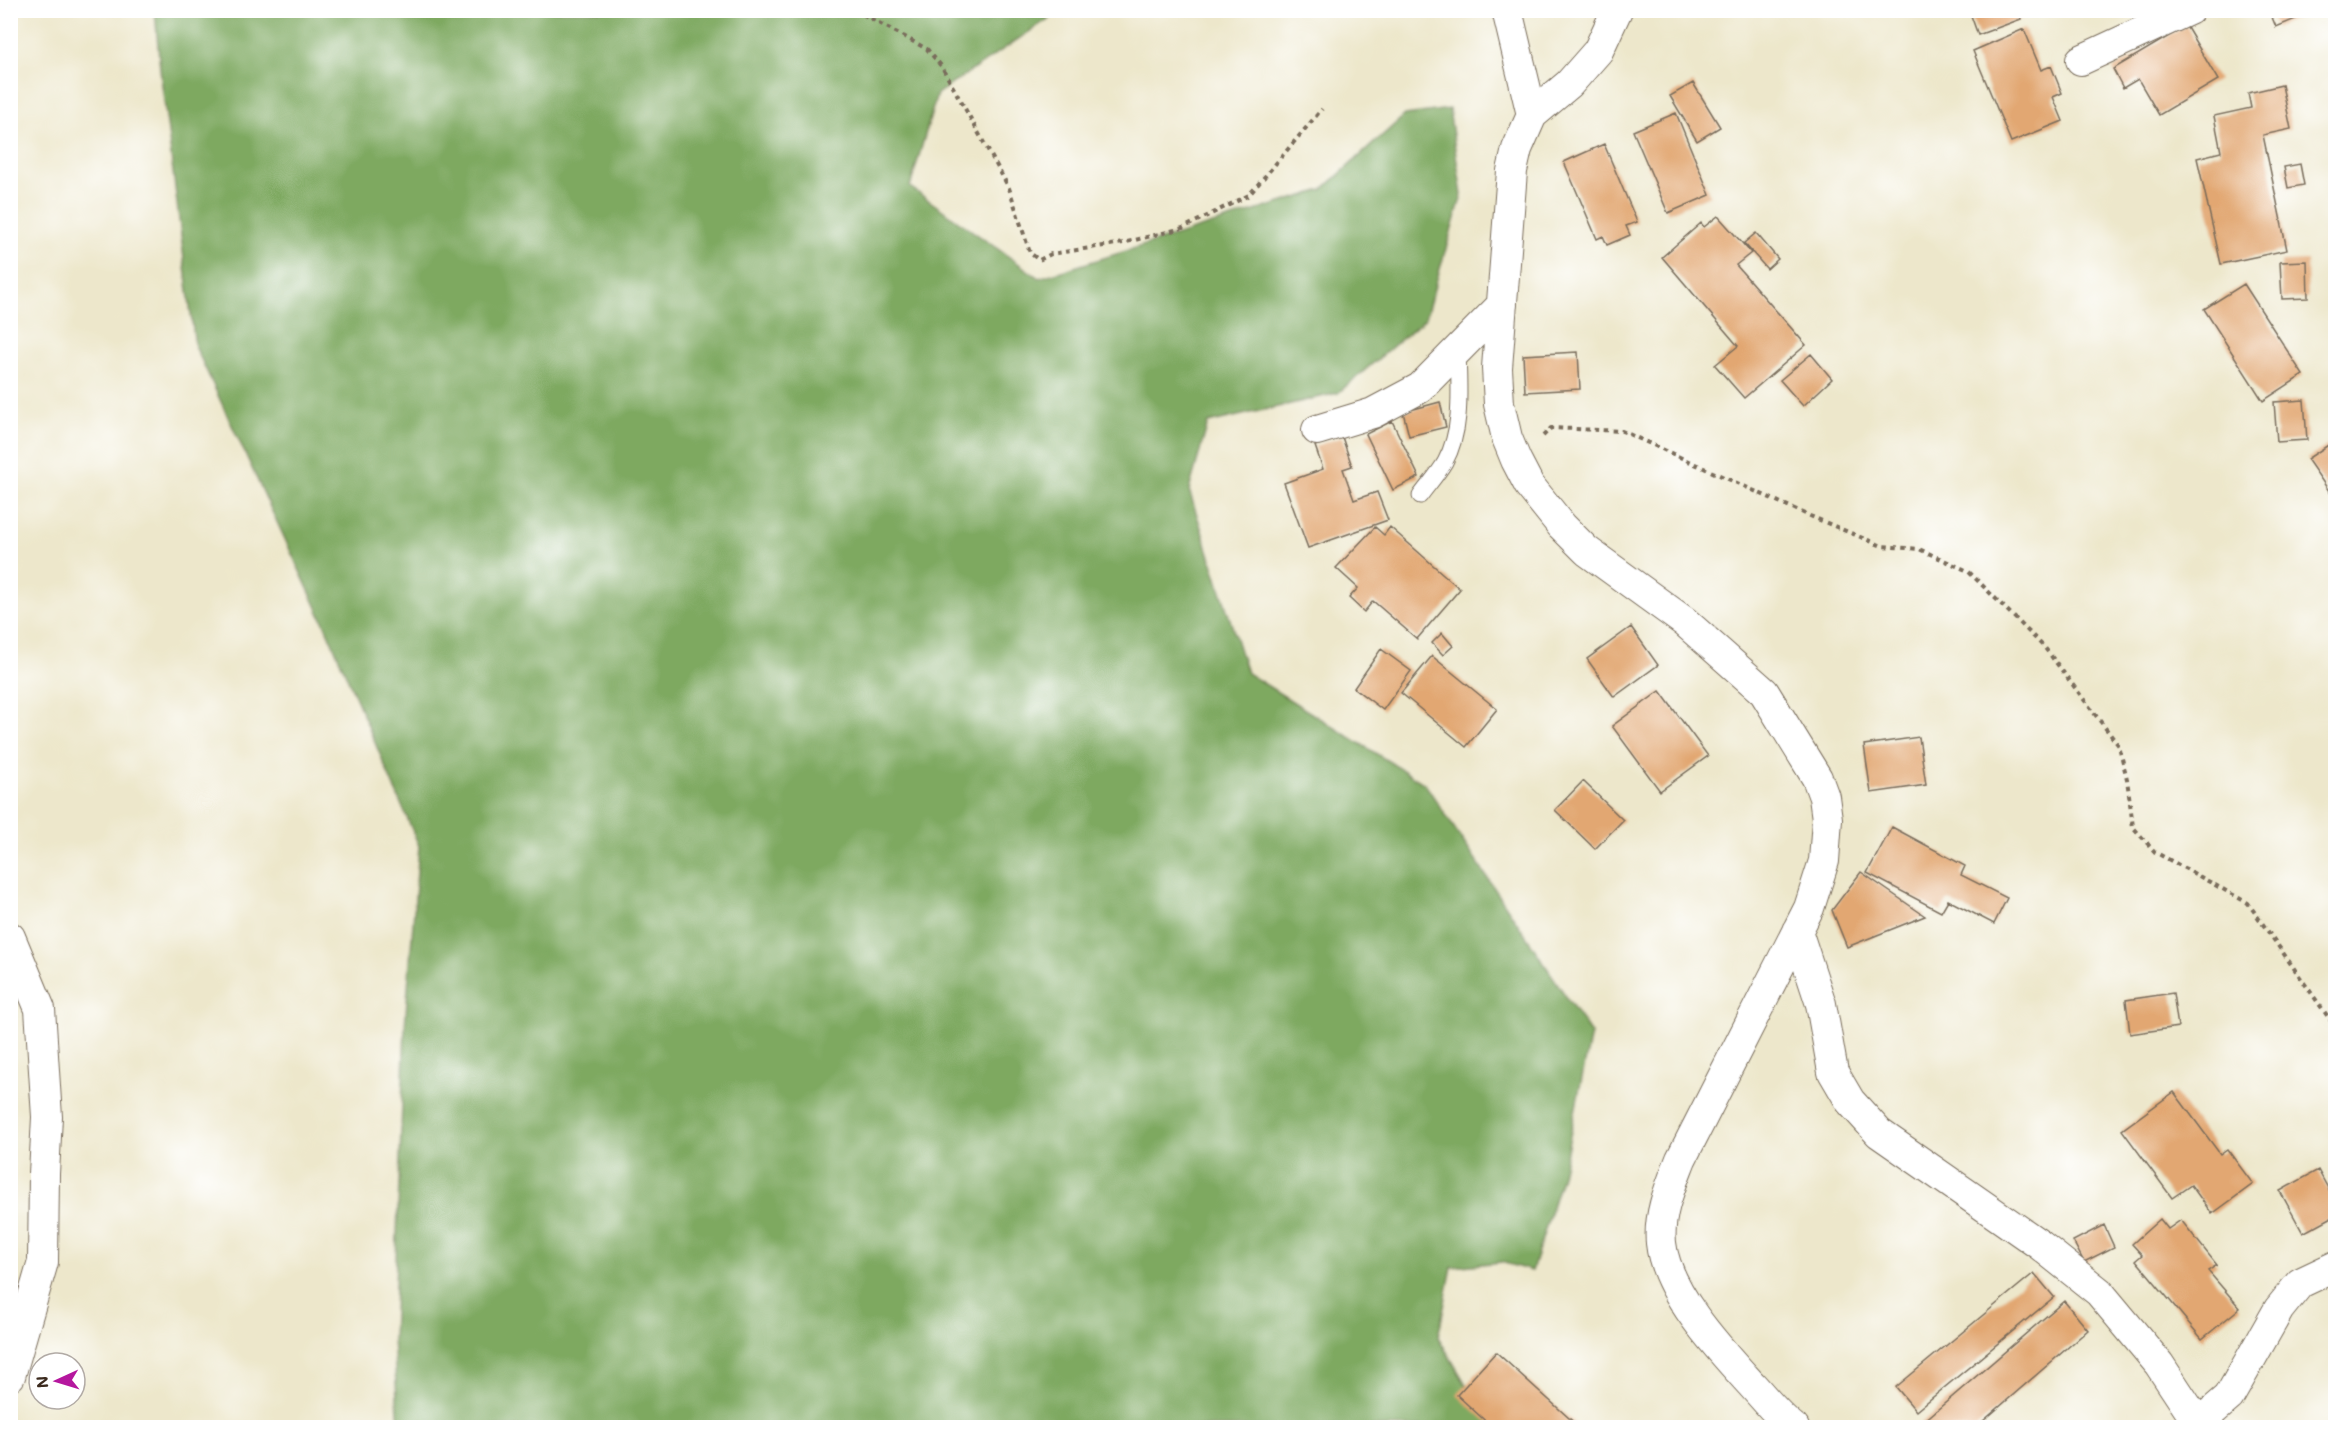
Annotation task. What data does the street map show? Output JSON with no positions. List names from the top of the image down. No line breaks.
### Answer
{"north":"left"}
